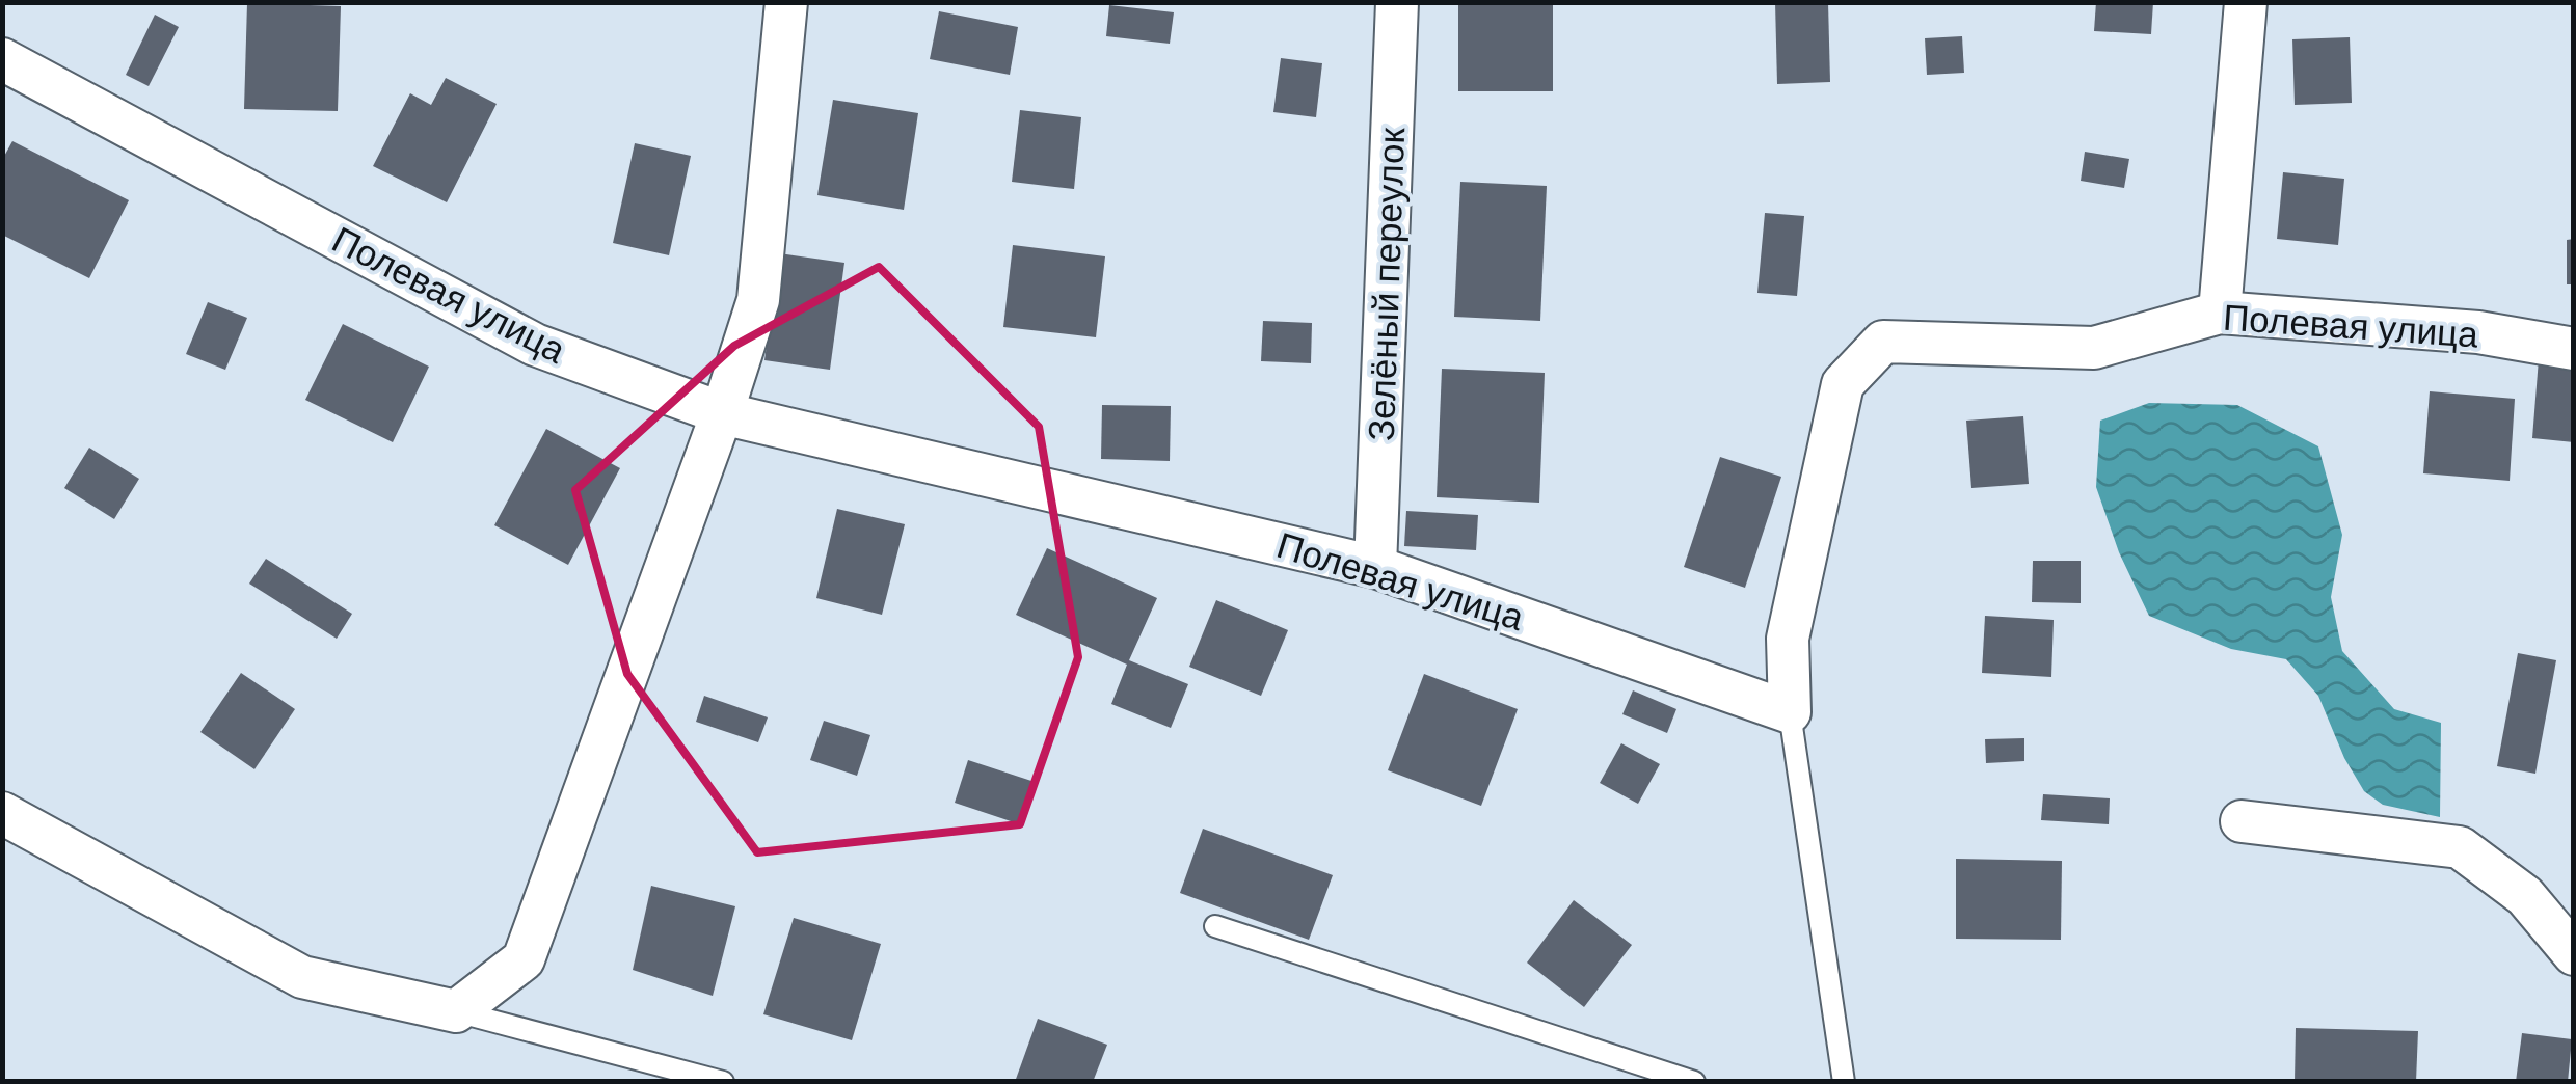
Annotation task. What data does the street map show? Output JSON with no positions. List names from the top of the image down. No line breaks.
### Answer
{"streets":{"street":["Зелёный переулок","Полевая улица"]},"crossings":[["Зелёный переулок","Полевая улица"]]}
